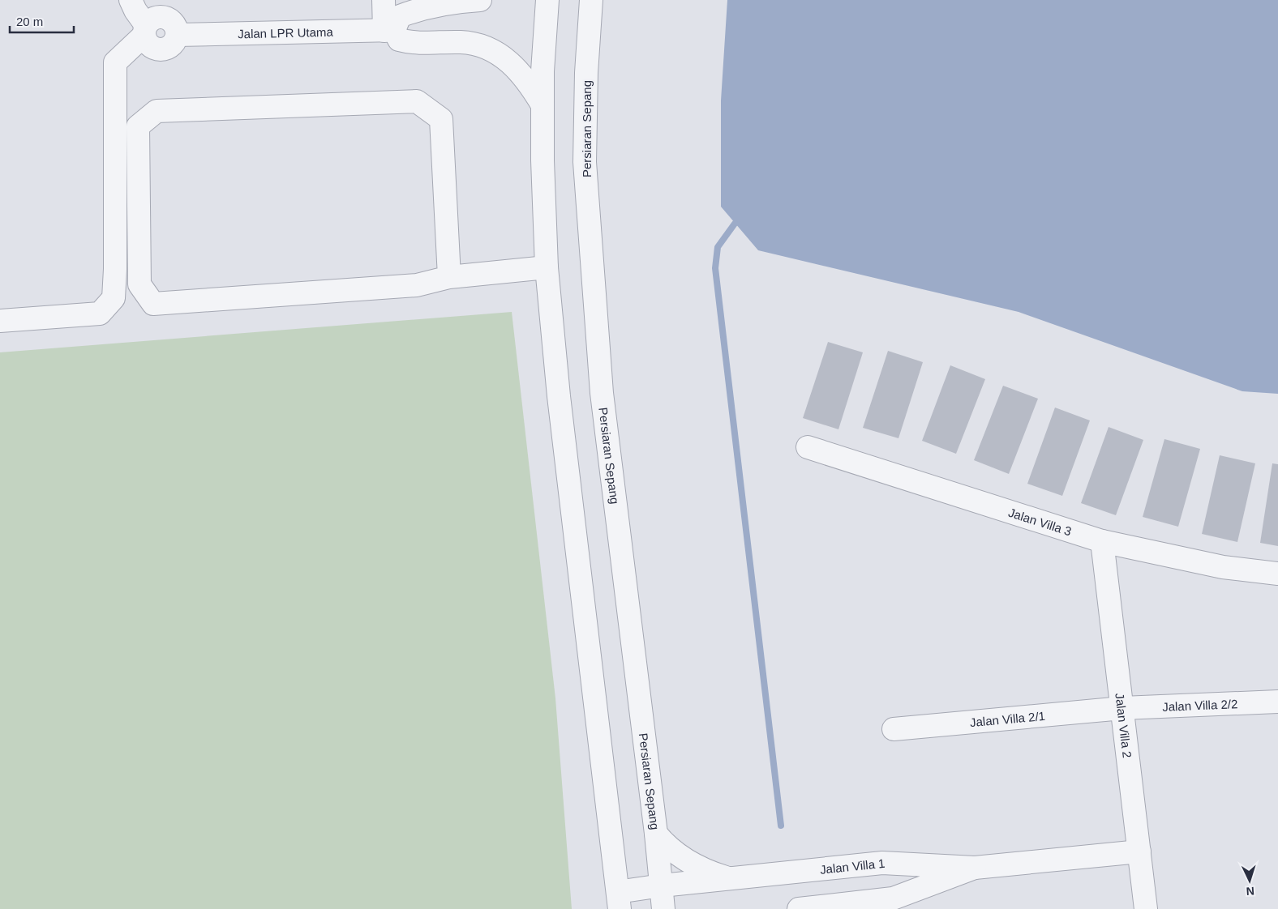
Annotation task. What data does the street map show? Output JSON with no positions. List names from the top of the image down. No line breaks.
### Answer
{"streets":{"street":["Jalan LPR Utama","Persiaran Sepang","Jalan Villa 3","Jalan Villa 2/2","Jalan Villa 2/1","Jalan Villa 2","Jalan Villa 1"]},"crossings":[["Persiaran Sepang","Jalan Villa 1"],["Jalan Villa 3","Jalan Villa 2"],["Jalan Villa 2/2","Jalan Villa 2/1"],["Jalan Villa 2/2","Jalan Villa 2"],["Jalan Villa 2/1","Jalan Villa 2"],["Jalan Villa 2","Jalan Villa 1"]],"scale_bar":"20 m","north":"bottom"}
